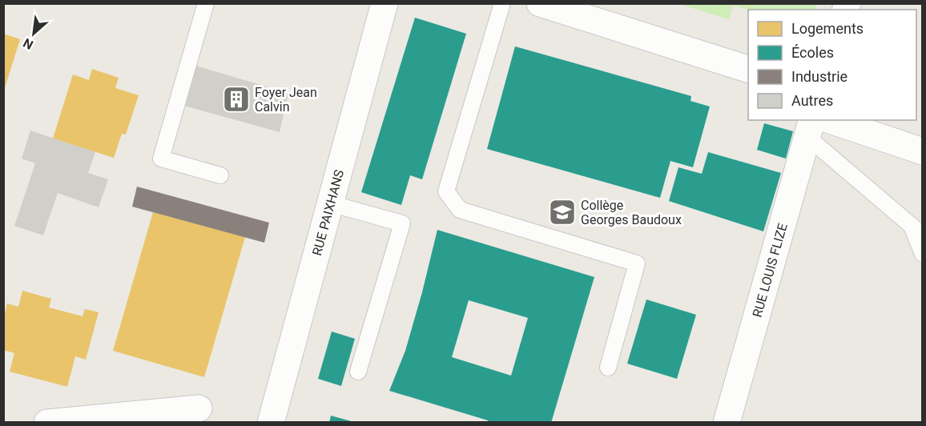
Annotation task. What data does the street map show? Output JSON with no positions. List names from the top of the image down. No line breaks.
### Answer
{"streets":{"street":["RUE PAIXHANS","RUE LOUIS FLIZE"]},"places":{"building":["Foyer Jean Calvin"],"school or university":["Collège Georges Baudoux"]},"legend":["Logements","Écoles","Industrie","Autres"],"north":"bottom left"}
